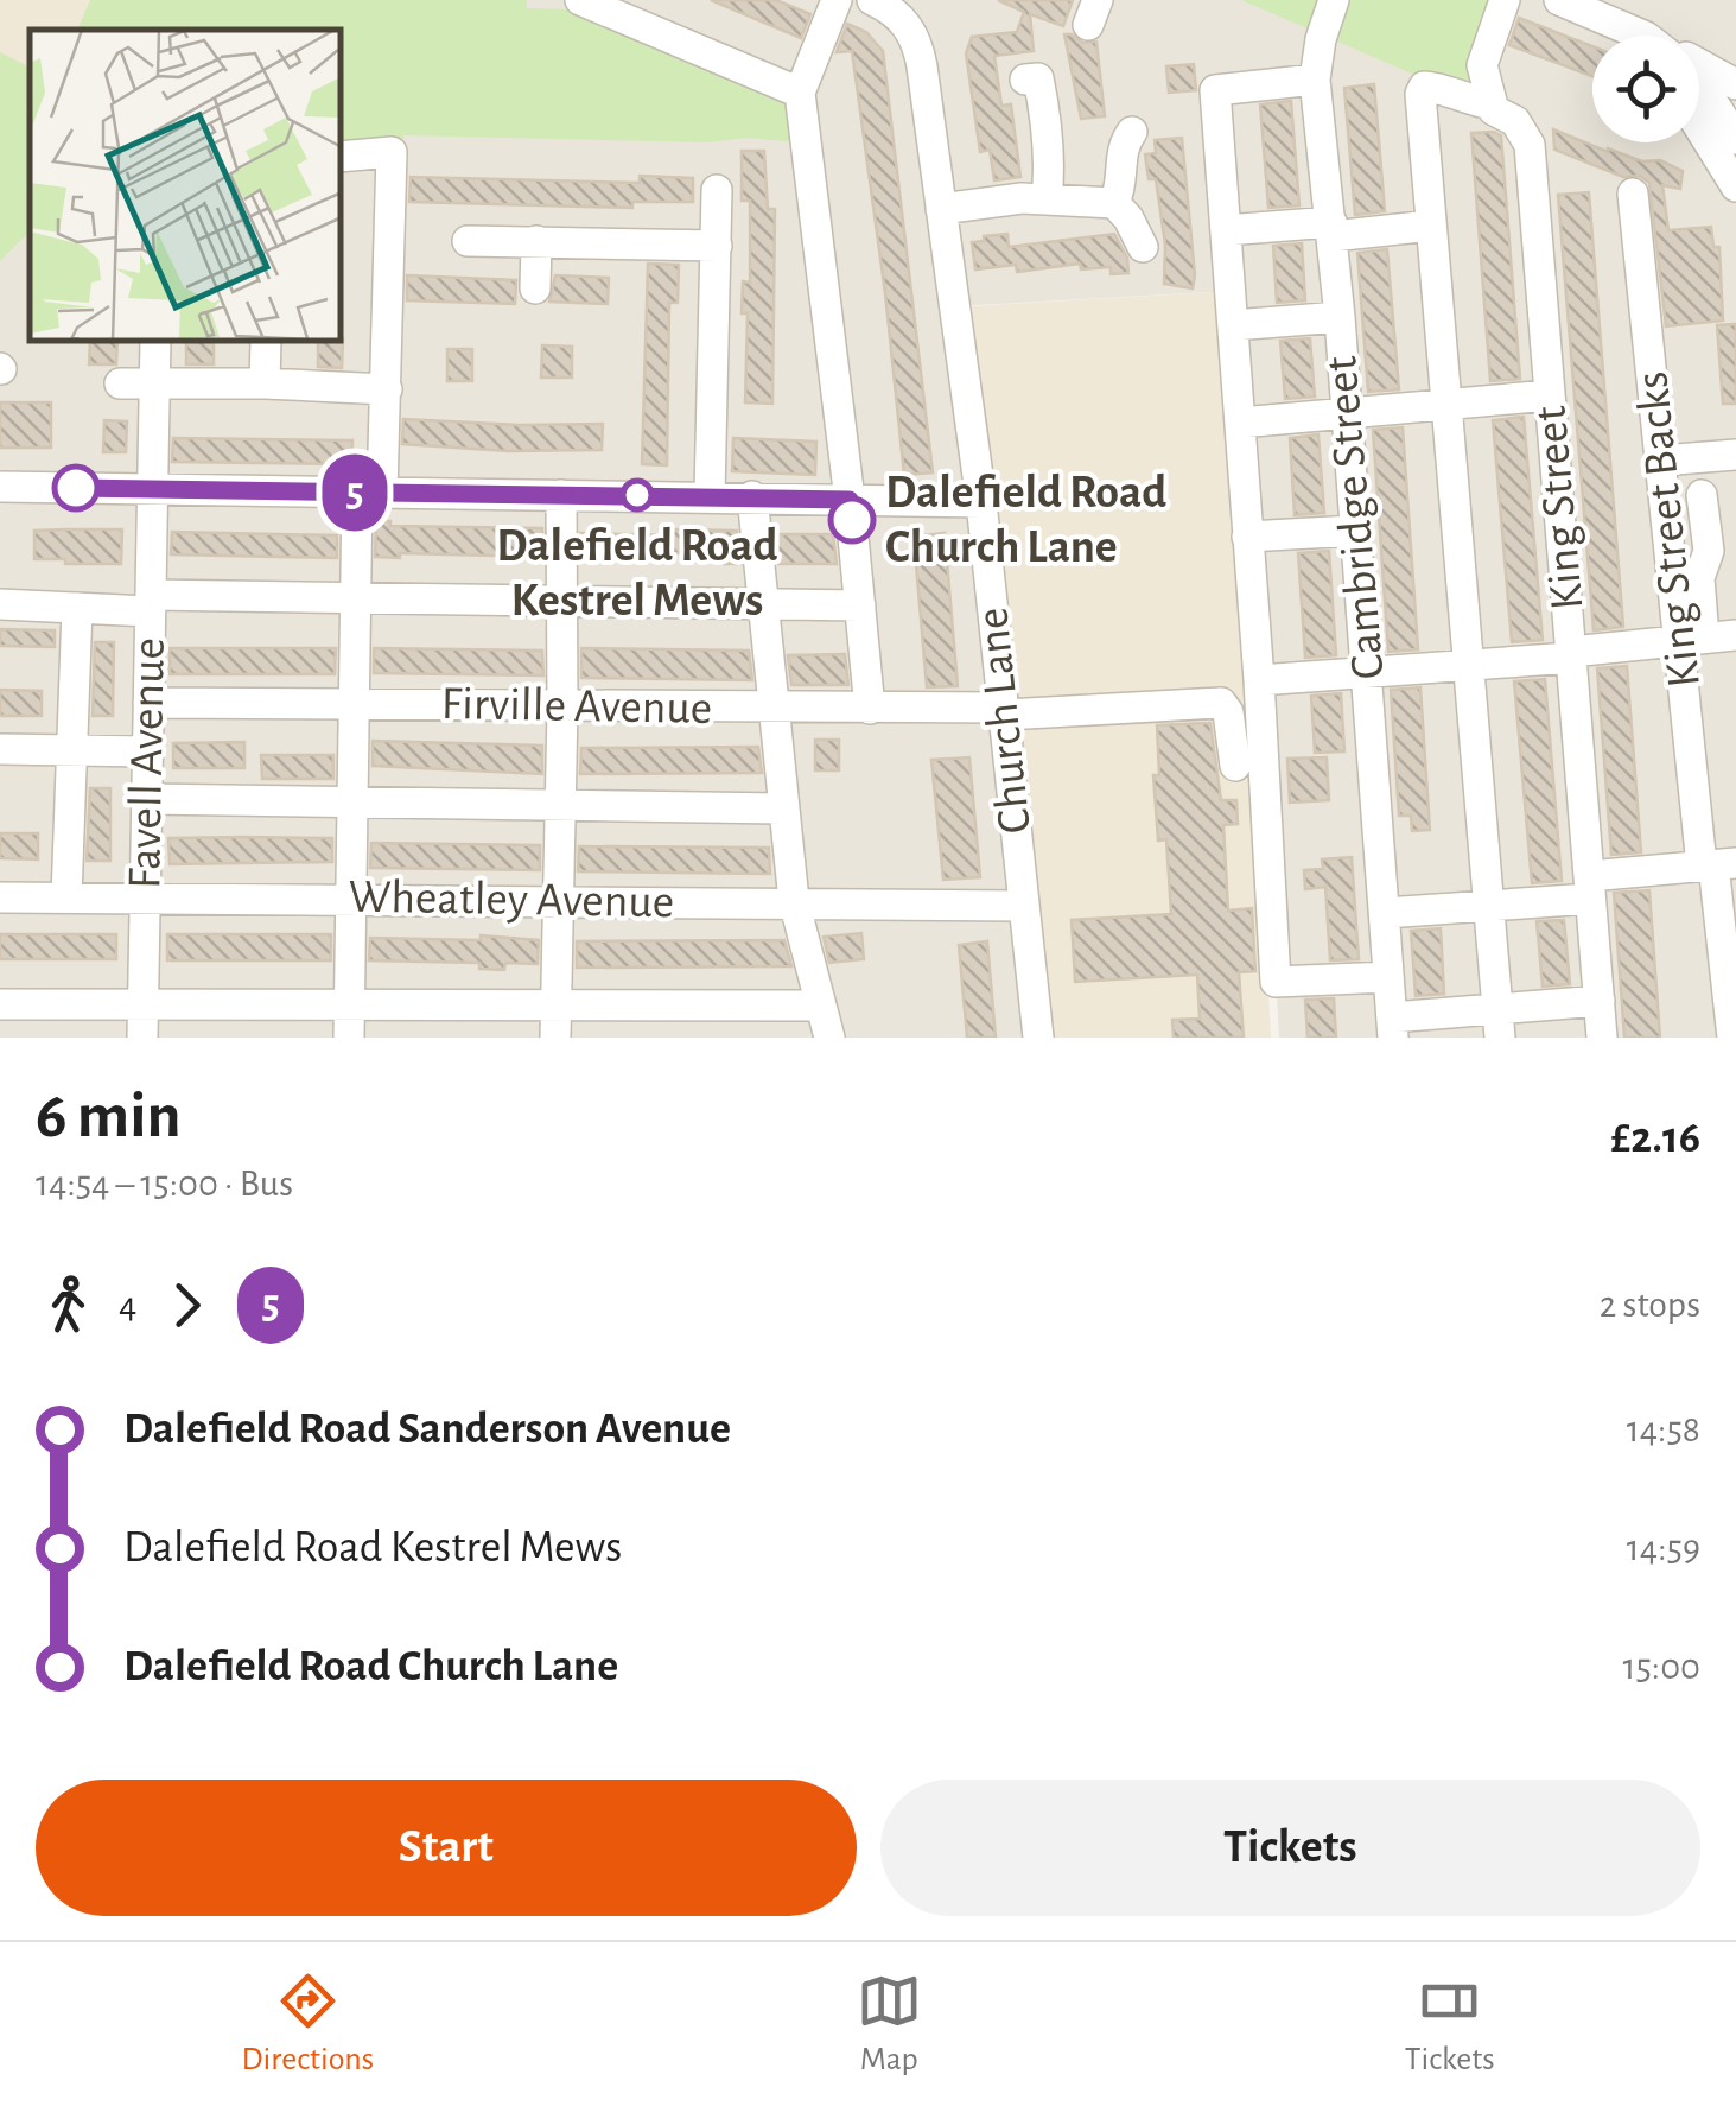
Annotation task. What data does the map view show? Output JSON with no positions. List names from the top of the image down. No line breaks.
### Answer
{"streets":{"street":["King Street","Cambridge Street","King Street Backs","Firville Avenue","Church Lane","Favell Avenue","Wheatley Avenue"]},"crossings":[["Firville Avenue","Church Lane"],["Firville Avenue","Favell Avenue"],["Church Lane","Wheatley Avenue"],["Favell Avenue","Wheatley Avenue"]],"places":["Dalefield Road Kestrel Mews","Dalefield Road Church Lane"],"lines":["bus line 5"],"page":{"on_map":"5","heading":["6 min","14:54 – 15:00 · Bus","£2.16"],"legs":["4","5","2 stops"],"list":[{"name":"Dalefield Road Sanderson Avenue","value":"14:58"},{"name":"Dalefield Road Kestrel Mews","value":"14:59"},{"name":"Dalefield Road Church Lane","value":"15:00"}],"buttons":["Start","Tickets"],"tabs":["Directions","Map","Tickets"]}}
